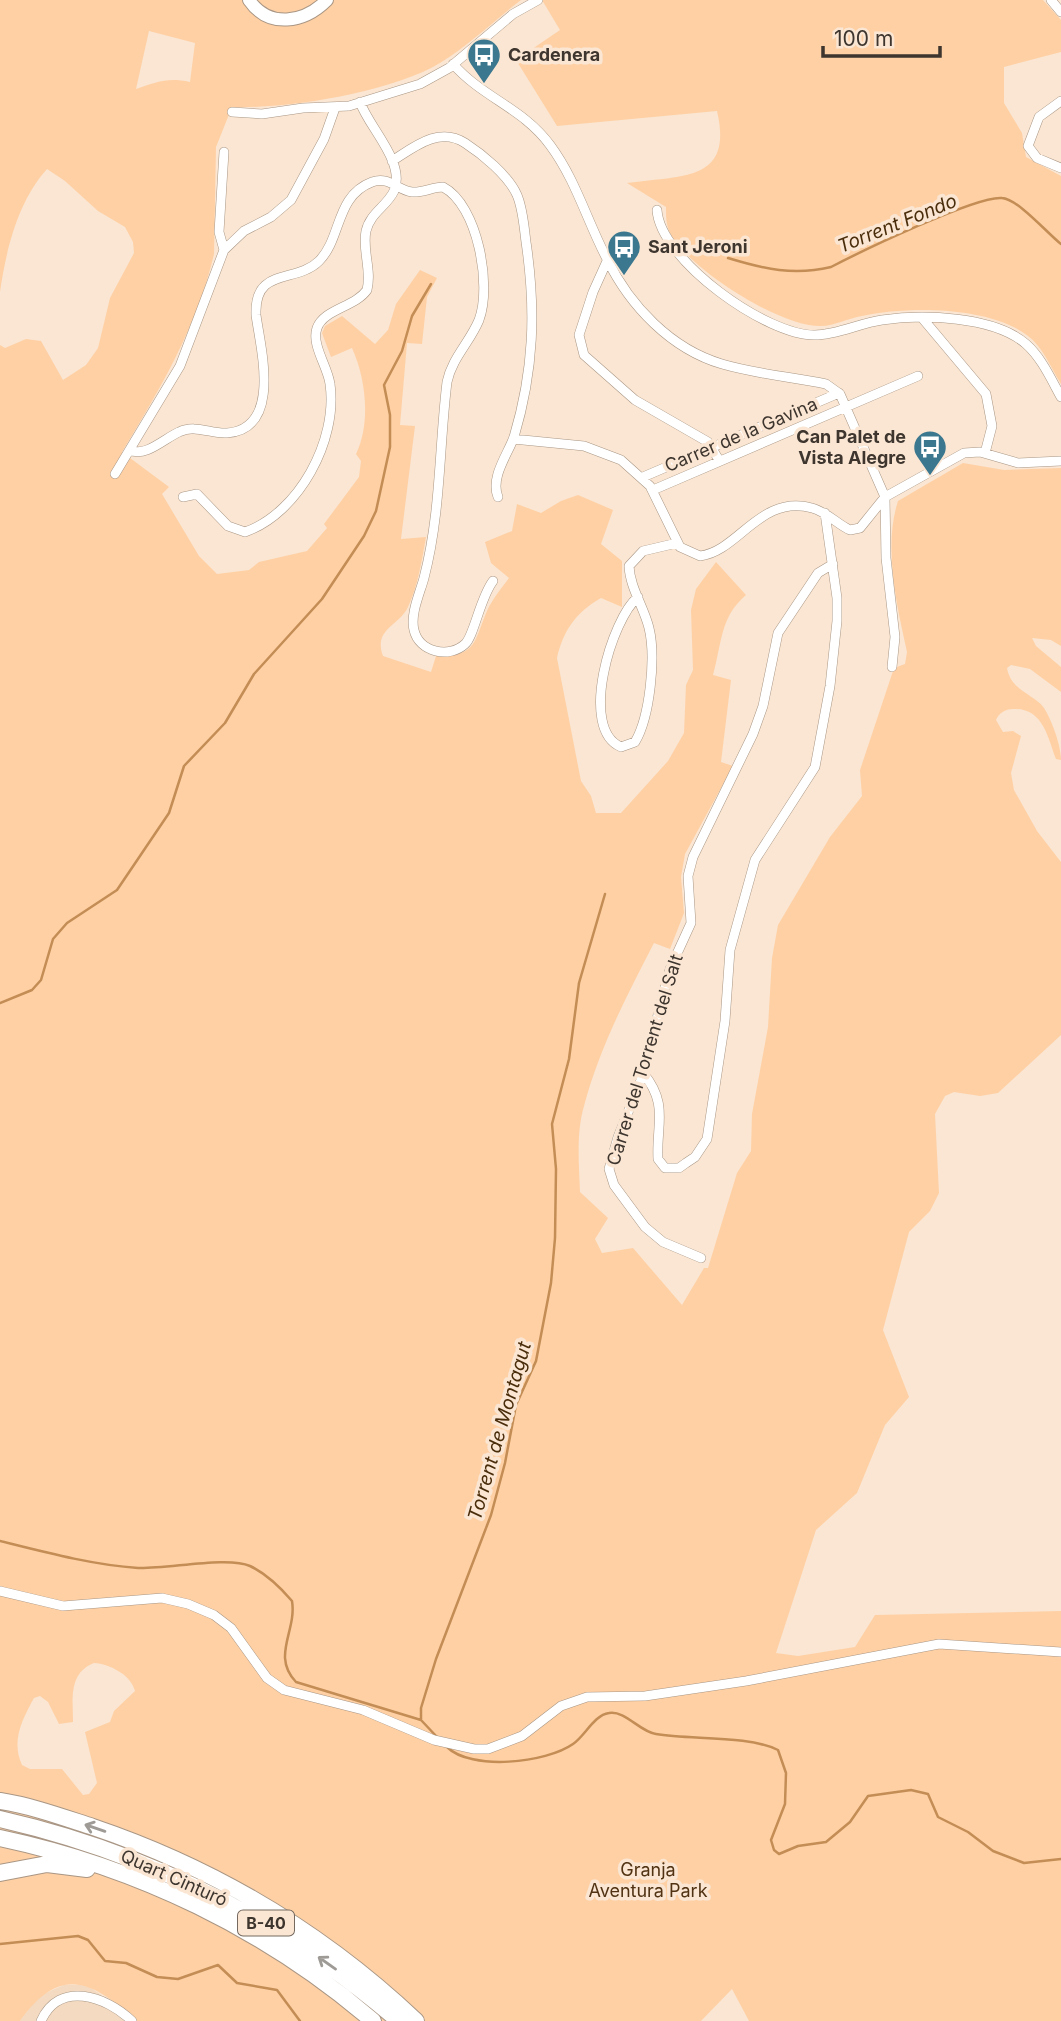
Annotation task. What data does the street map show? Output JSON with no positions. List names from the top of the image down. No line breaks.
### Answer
{"streets":{"highway":["Quart Cinturó","B-40"],"street":["Carrer de la Gavina","Carrer del Torrent del Salt"]},"water":["Torrent Fondo","Torrent de Montagut"],"parks":["Granja Aventura Park"],"places":{"bus stop":["Cardenera","Sant Jeroni","Can Palet de Vista Alegre"]},"scale_bar":"100 m"}
